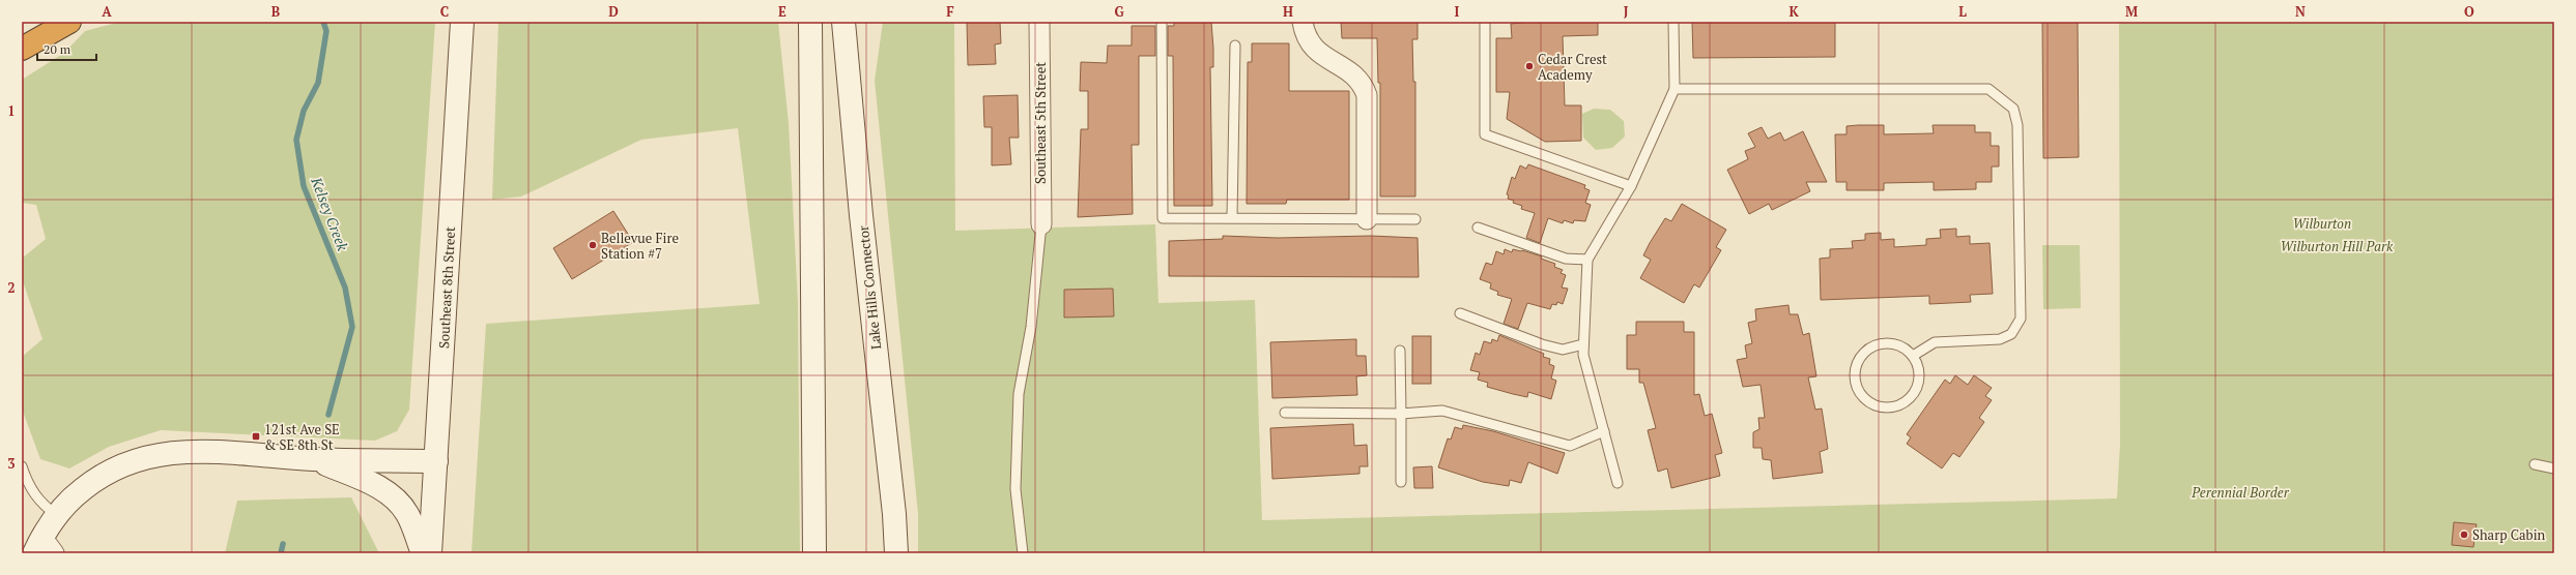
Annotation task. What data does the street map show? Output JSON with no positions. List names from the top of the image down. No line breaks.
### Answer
{"streets":{"main road":["Southeast 8th Street","Lake Hills Connector"],"street":["Southeast 5th Street"]},"water":["Kelsey Creek"],"parks":["Wilburton","Wilburton Hill Park","Perennial Border"],"places":{"other":["Cedar Crest Academy","Bellevue Fire Station #7","Sharp Cabin"],"transit":["121st Ave SE & SE 8th St"]},"scale_bar":"20 m","grid":{"columns":["A","B","C","D","E","F","G","H","I","J","K","L","M","N","O"],"rows":["1","2","3"]}}
